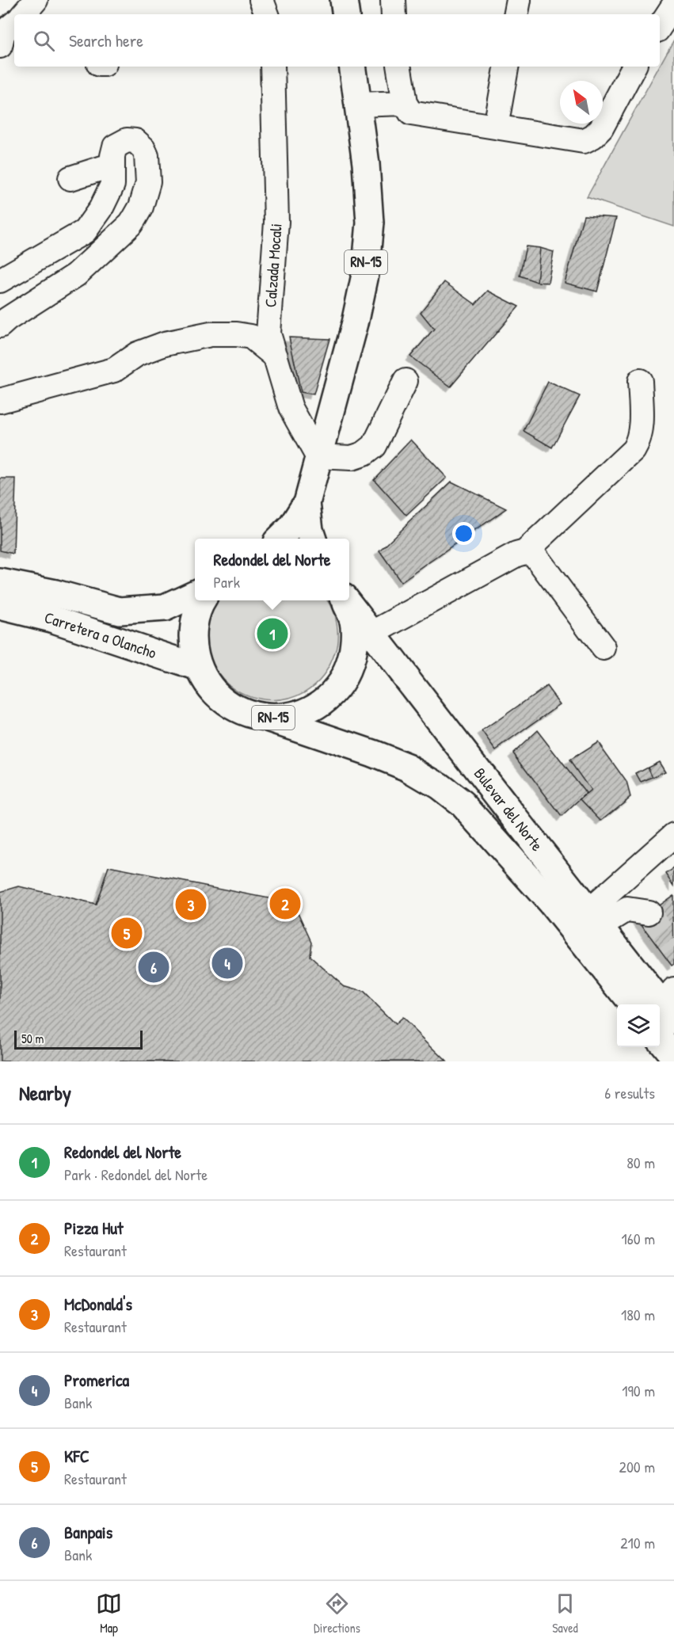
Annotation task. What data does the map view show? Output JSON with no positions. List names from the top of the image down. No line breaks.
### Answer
{"streets":{"main road":["RN-15","Carretera a Olancho","Bulevar del Norte"],"street":["Calzada Mocali"]},"crossings":[["RN-15","Calzada Mocali"],["RN-15","Carretera a Olancho"],["RN-15","Bulevar del Norte"]],"scale_bar":"50 m","north":"top left","page":{"search":"Search here","popup":["Redondel del Norte","Park"],"pins":["1","2","3","5","4","6"],"scale":"50 m","heading":["Nearby","6 results"],"list":[{"mark":"1","name":"Redondel del Norte","note":"Park · Redondel del Norte","value":"80 m"},{"mark":"2","name":"Pizza Hut","note":"Restaurant","value":"160 m"},{"mark":"3","name":"McDonald's","note":"Restaurant","value":"180 m"},{"mark":"4","name":"Promerica","note":"Bank","value":"190 m"},{"mark":"5","name":"KFC","note":"Restaurant","value":"200 m"},{"mark":"6","name":"Banpais","note":"Bank","value":"210 m"}],"nav":["Map","Directions","Saved"]}}
